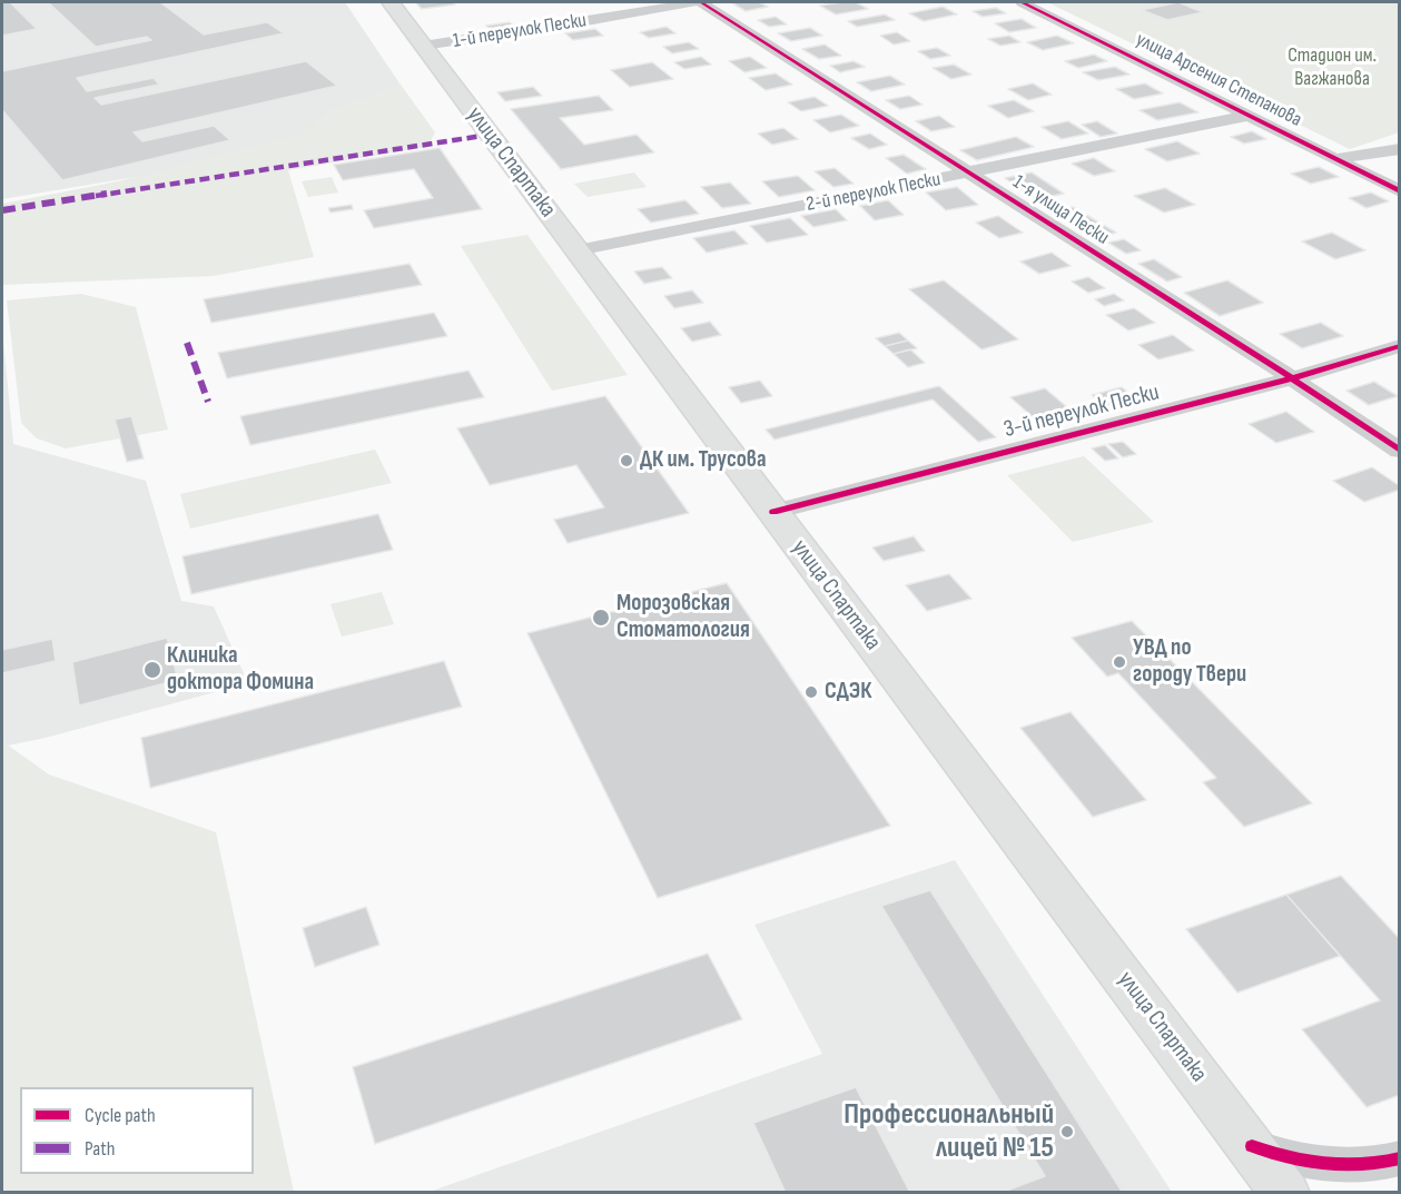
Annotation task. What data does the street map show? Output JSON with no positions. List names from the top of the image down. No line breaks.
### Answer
{"streets":{"main road":["улица Спартака"],"street":["1-й переулок Пески","улица Арсения Степанова","2-й переулок Пески","1-я улица Пески","3-й переулок Пески"]},"crossings":[["1-й переулок Пески","улица Спартака"],["улица Арсения Степанова","2-й переулок Пески"],["улица Спартака","2-й переулок Пески"],["улица Спартака","3-й переулок Пески"],["2-й переулок Пески","1-я улица Пески"],["1-я улица Пески","3-й переулок Пески"]],"parks":["Стадион им. Вагжанова"],"places":["ДК им. Трусова","Морозовская Стоматология","УВД по городу Твери","Клиника доктора Фомина","СДЭК","Профессиональный лицей № 15"],"legend":["Cycle path","Path"]}
